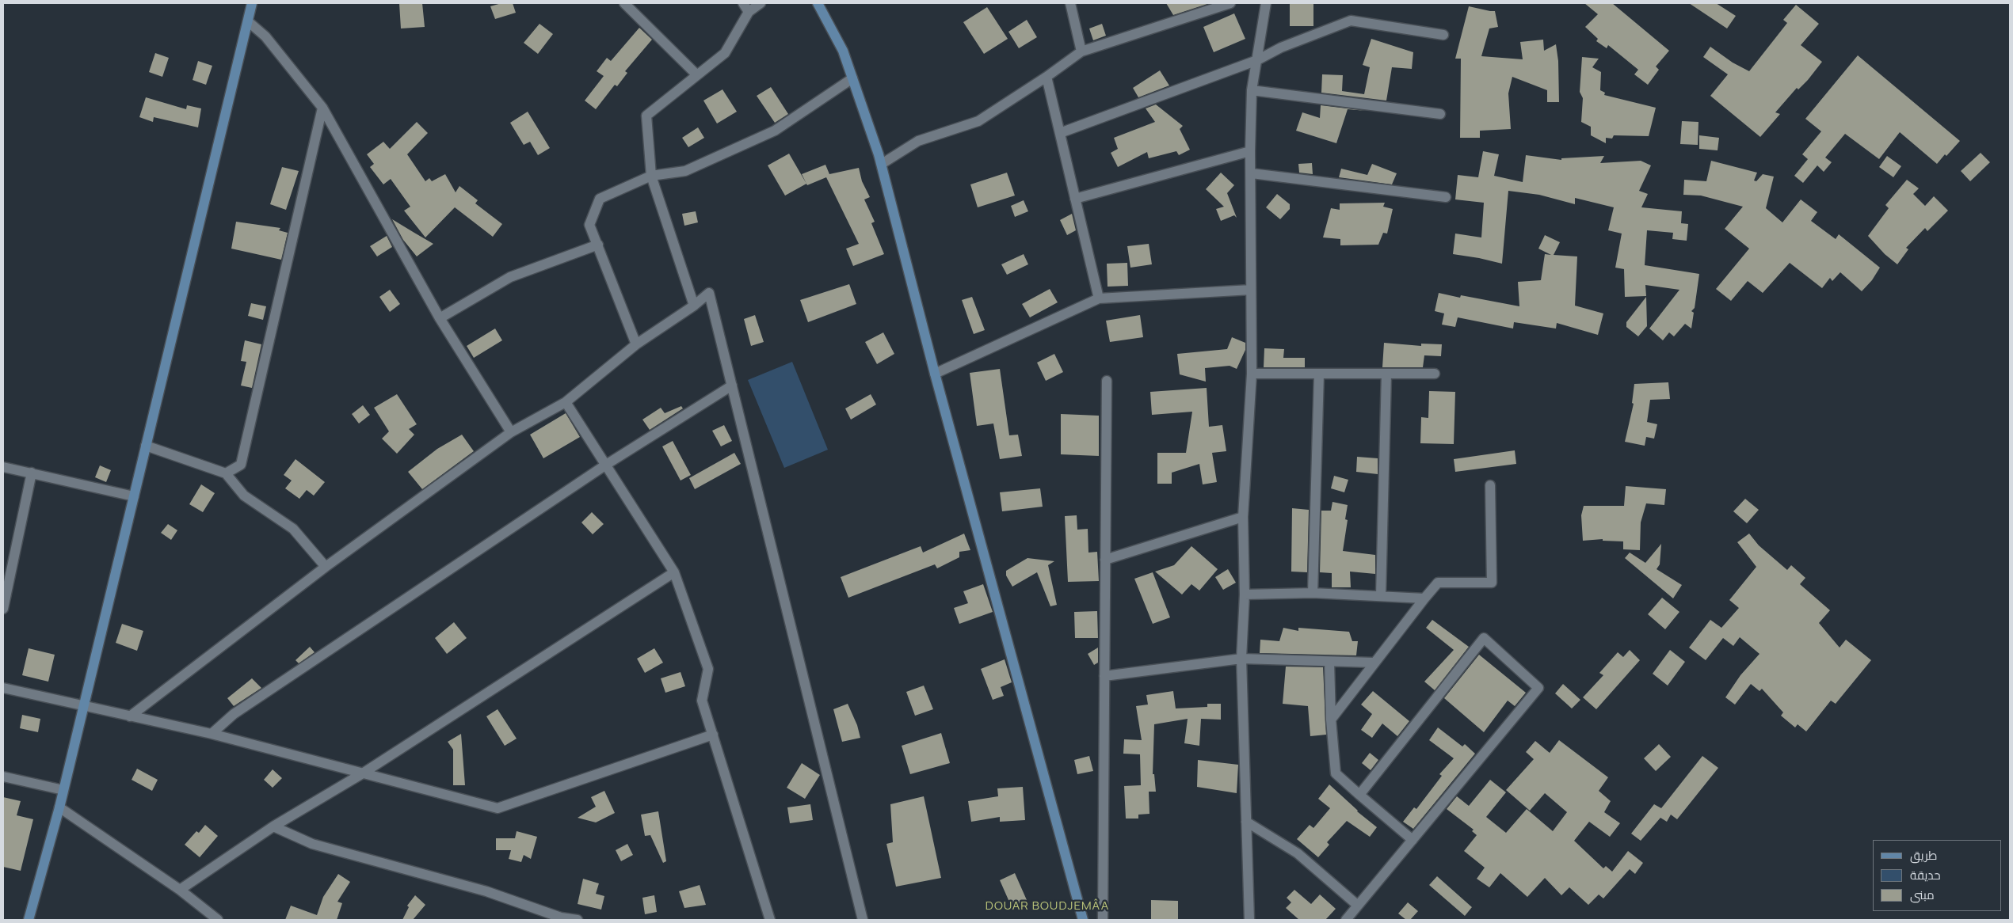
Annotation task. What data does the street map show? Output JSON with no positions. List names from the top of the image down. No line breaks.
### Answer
{"districts":["DOUAR BOUDJEMÂA"],"legend":["طريق","حديقة","مبنى"]}
